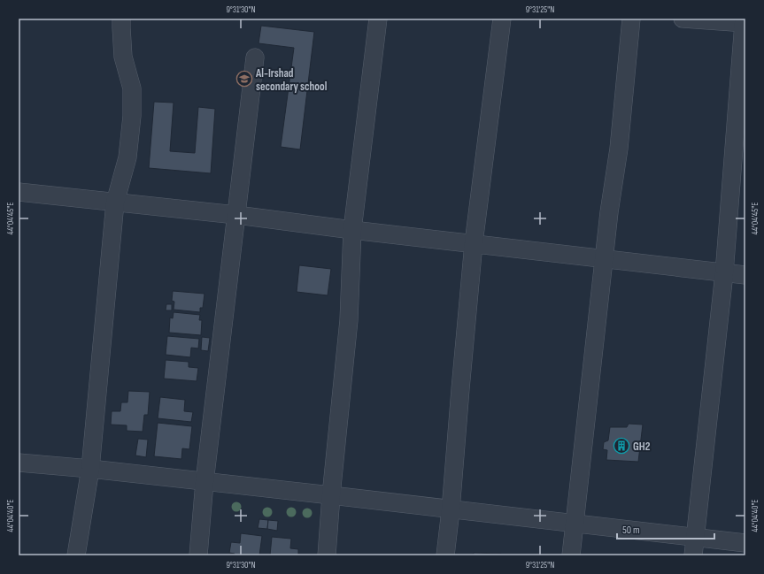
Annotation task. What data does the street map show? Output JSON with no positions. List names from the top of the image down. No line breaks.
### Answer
{"places":{"school or university":["Al-Irshad secondary school"],"building":["GH2"]},"scale_bar":"50 m","coordinates":["9°31'30\"N","9°31'25\"N","44°04'45\"E","44°04'40\"E"]}
